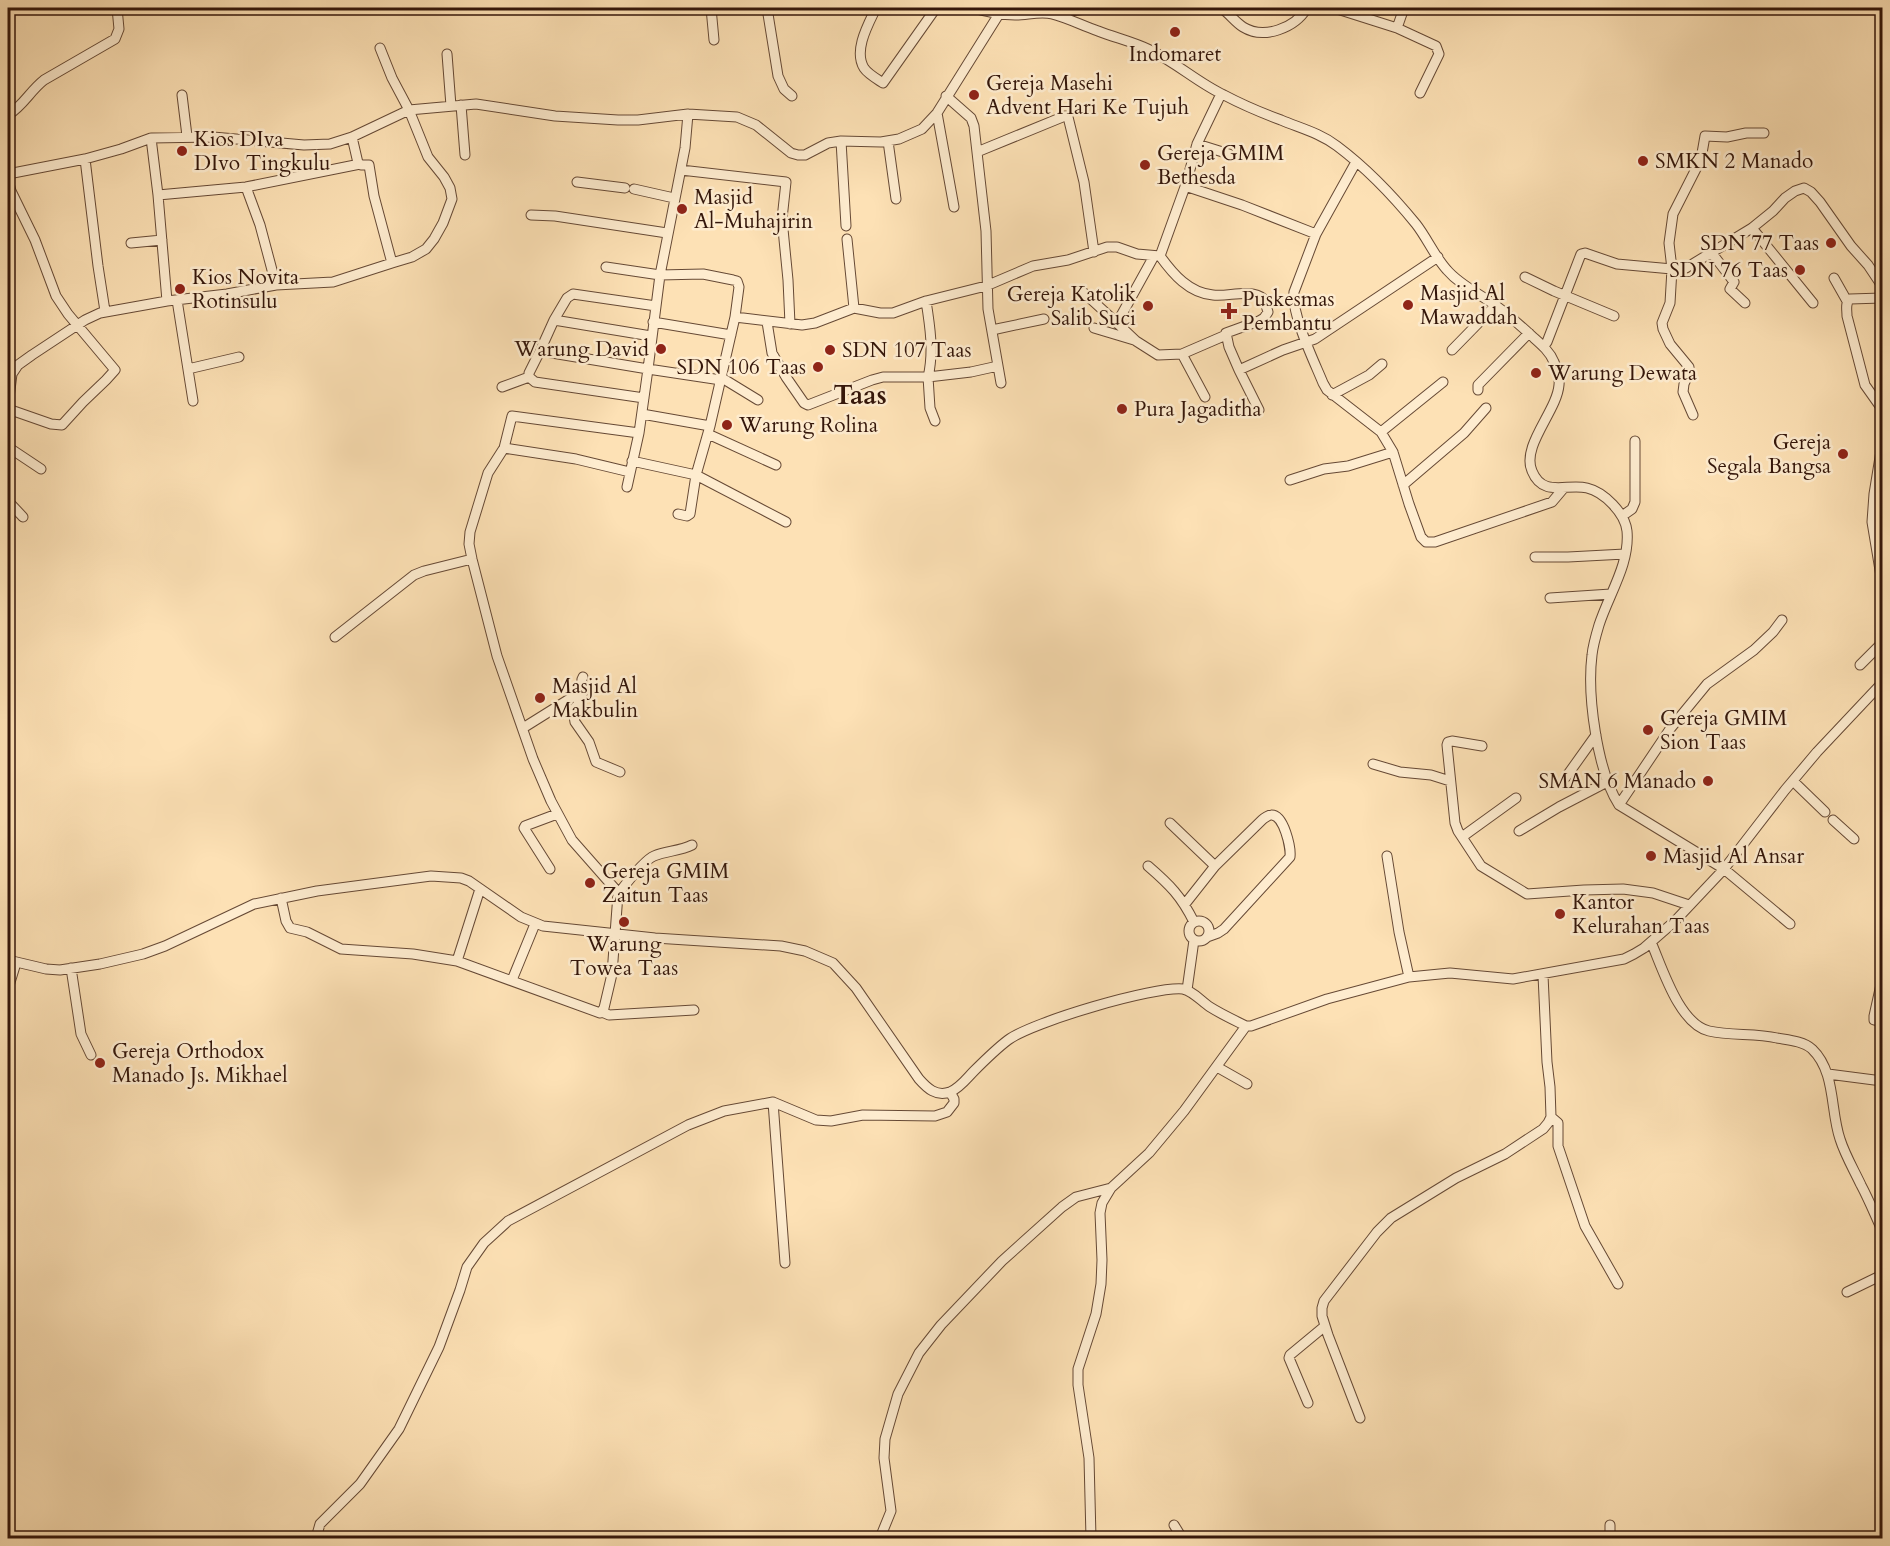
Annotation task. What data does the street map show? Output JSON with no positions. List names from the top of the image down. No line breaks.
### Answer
{"districts":["Taas"],"places":{"other":["Indomaret","Gereja Masehi Advent Hari Ke Tujuh","Kios DIva DIvo Tingkulu","SMKN 2 Manado","Gereja GMIM Bethesda","Masjid Al-Muhajirin","SDN 77 Taas","SDN 76 Taas","Kios Novita Rotinsulu","Masjid Al Mawaddah","Gereja Katolik Salib Suci","Warung David","SDN 107 Taas","SDN 106 Taas","Warung Dewata","Pura Jagaditha","Warung Rolina","Gereja Segala Bangsa","Masjid Al Makbulin","Gereja GMIM Sion Taas","SMAN 6 Manado","Masjid Al Ansar","Gereja GMIM Zaitun Taas","Kantor Kelurahan Taas","Warung Towea Taas","Gereja Orthodox Manado Js. Mikhael"],"health":["Puskesmas Pembantu"]}}
